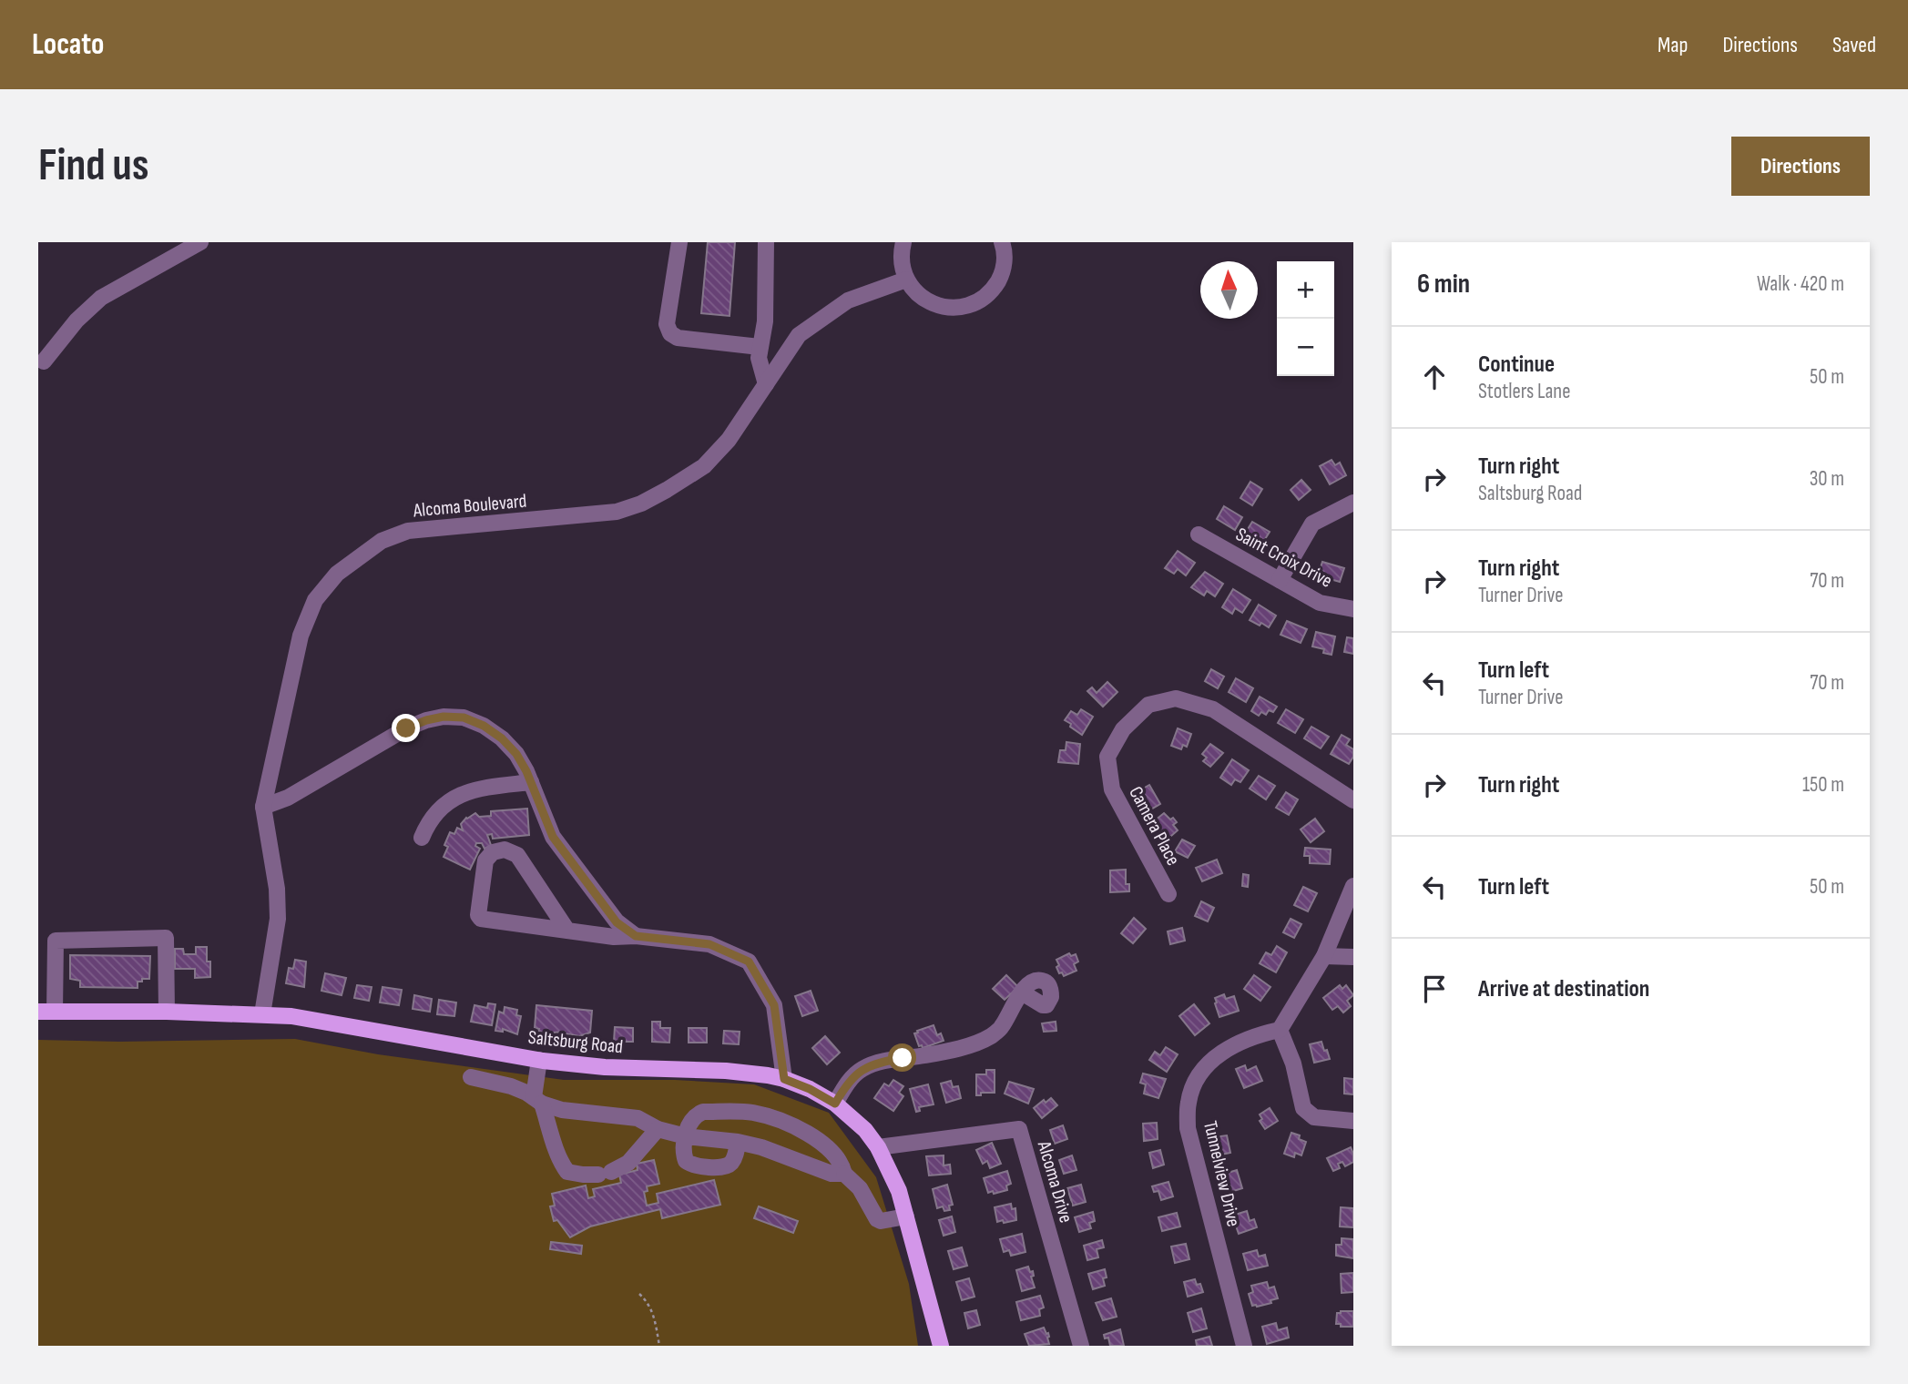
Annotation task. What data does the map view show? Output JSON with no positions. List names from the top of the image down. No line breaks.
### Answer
{"streets":{"main road":["Saltsburg Road"],"street":["Alcoma Boulevard","Saint Croix Drive","Camera Place","Tunnelview Drive","Alcoma Drive"]},"crossings":[["Alcoma Boulevard","Saltsburg Road"],["Saltsburg Road","Alcoma Drive"]],"north":"top","page":{"header":"Locato","nav":["Map","Directions","Saved"],"buttons":"Directions","title":"Find us","heading":["6 min","Walk · 420 m"],"map_buttons":["+","−"],"list":[["Continue","Stotlers Lane","50 m"],["Turn right","Saltsburg Road","30 m"],["Turn right","Turner Drive","70 m"],["Turn left","Turner Drive","70 m"],["Turn right","150 m"],["Turn left","50 m"],"Arrive at destination"]}}
